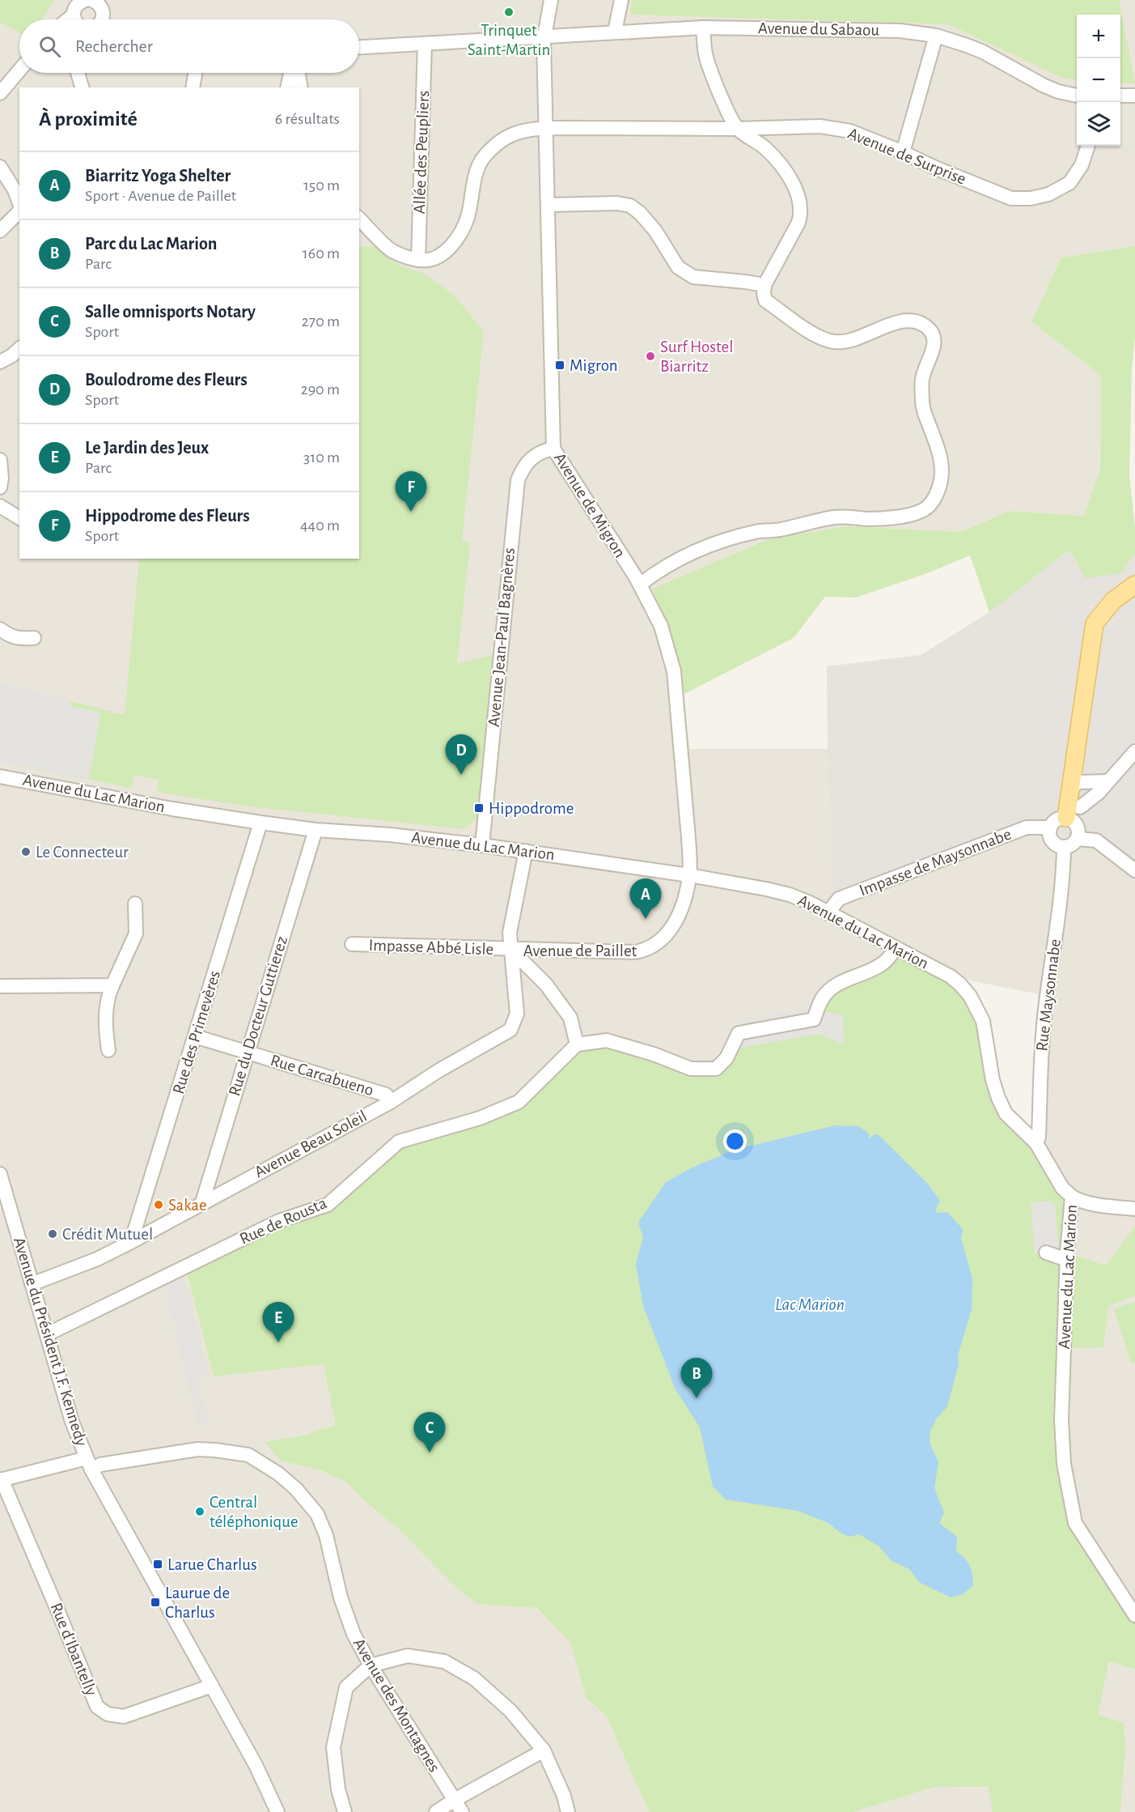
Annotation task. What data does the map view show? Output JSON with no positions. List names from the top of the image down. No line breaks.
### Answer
{"streets":{"street":["Avenue du Sabaou","Allée des Peupliers","Avenue de Surprise","Avenue de Migron","Avenue Jean-Paul Bagnères","Avenue du Lac Marion","Impasse de Maysonnabe","Impasse Abbé Lisle","Avenue de Paillet","Rue Maysonnabe","Rue du Docteur Guttierez","Rue des Primevères","Rue Carcabueno","Avenue Beau Soleil","Rue de Rousta","Avenue du Président J.F. Kennedy","Rue d'Ibantelly","Avenue des Montagnes"]},"crossings":[["Avenue du Sabaou","Allée des Peupliers"],["Avenue du Sabaou","Avenue de Migron"],["Allée des Peupliers","Avenue de Surprise"],["Avenue de Surprise","Avenue de Migron"],["Avenue de Migron","Avenue Jean-Paul Bagnères"],["Avenue de Migron","Avenue du Lac Marion"],["Avenue de Migron","Avenue de Paillet"],["Avenue Jean-Paul Bagnères","Avenue du Lac Marion"],["Avenue du Lac Marion","Impasse de Maysonnabe"],["Avenue du Lac Marion","Avenue de Paillet"],["Avenue du Lac Marion","Rue Maysonnabe"],["Avenue du Lac Marion","Rue du Docteur Guttierez"],["Avenue du Lac Marion","Rue des Primevères"],["Avenue du Lac Marion","Avenue Beau Soleil"],["Impasse de Maysonnabe","Rue Maysonnabe"],["Impasse Abbé Lisle","Avenue de Paillet"],["Impasse Abbé Lisle","Avenue Beau Soleil"],["Avenue de Paillet","Avenue Beau Soleil"],["Rue du Docteur Guttierez","Rue Carcabueno"],["Rue du Docteur Guttierez","Avenue Beau Soleil"],["Rue des Primevères","Rue Carcabueno"],["Rue des Primevères","Avenue Beau Soleil"],["Rue Carcabueno","Avenue Beau Soleil"],["Avenue Beau Soleil","Avenue du Président J.F. Kennedy"],["Rue de Rousta","Avenue du Président J.F. Kennedy"],["Avenue du Président J.F. Kennedy","Rue d'Ibantelly"],["Avenue du Président J.F. Kennedy","Avenue des Montagnes"]],"water":["Lac Marion"],"places":{"other":["Trinquet Saint-Martin","Surf Hostel Biarritz","Le Connecteur","Sakae","Crédit Mutuel","Central téléphonique"],"transit":["Migron","Hippodrome","Larue Charlus","Laurue de Charlus"]},"page":{"map_buttons":["+","−"],"search":"Rechercher","heading":["À proximité","6 résultats"],"list":[{"mark":"A","name":"Biarritz Yoga Shelter","note":"Sport · Avenue de Paillet","value":"150 m"},{"mark":"B","name":"Parc du Lac Marion","note":"Parc","value":"160 m"},{"mark":"C","name":"Salle omnisports Notary","note":"Sport","value":"270 m"},{"mark":"D","name":"Boulodrome des Fleurs","note":"Sport","value":"290 m"},{"mark":"E","name":"Le Jardin des Jeux","note":"Parc","value":"310 m"},{"mark":"F","name":"Hippodrome des Fleurs","note":"Sport","value":"440 m"}],"pins":["F","D","A","E","B","C"]}}
